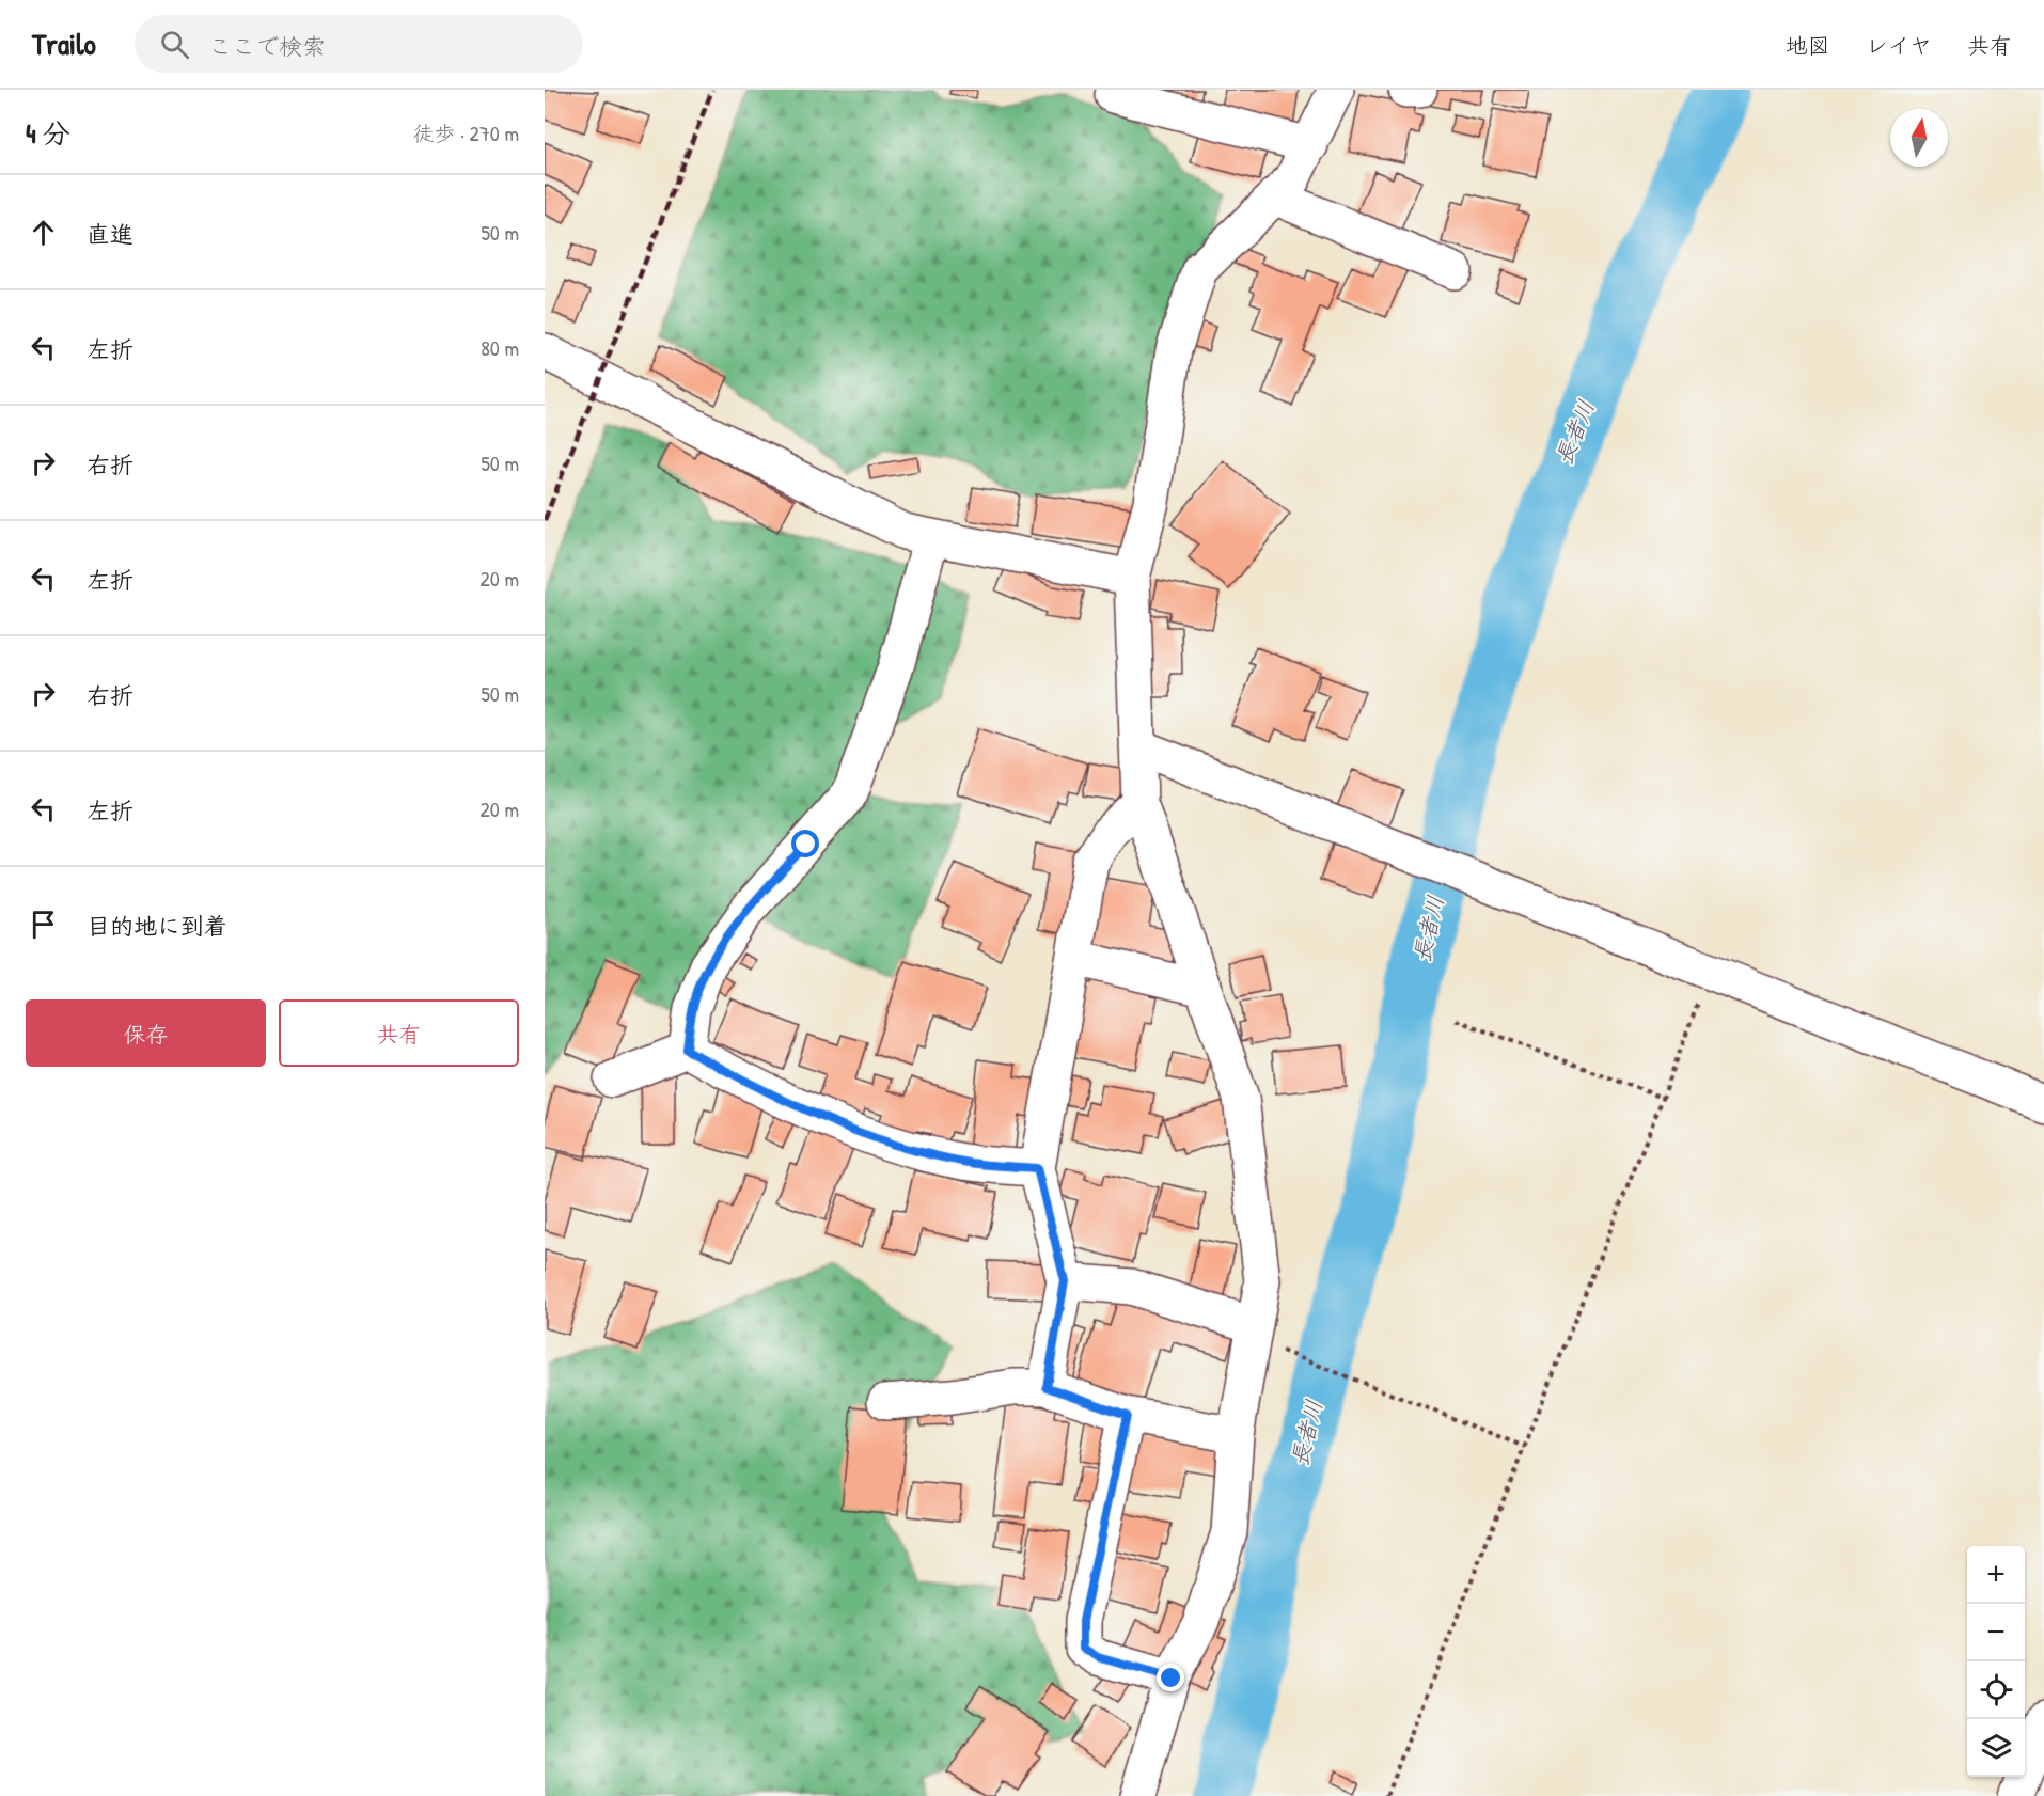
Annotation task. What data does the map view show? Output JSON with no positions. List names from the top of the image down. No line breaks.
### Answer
{"water":["長者川"],"north":"top","page":{"header":"Trailo","search":"ここで検索","nav":["地図","レイヤ","共有"],"heading":["4 分","徒歩 · 270 m"],"list":[["直進","50 m"],["左折","80 m"],["右折","50 m"],["左折","20 m"],["右折","50 m"],["左折","20 m"],"目的地に到着"],"buttons":["保存","共有"],"map_buttons":["+","−"]}}
